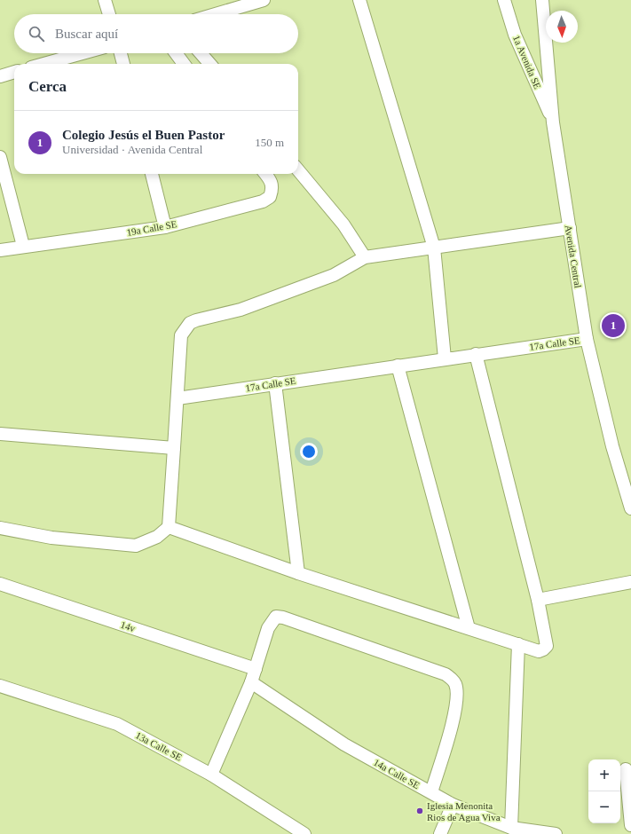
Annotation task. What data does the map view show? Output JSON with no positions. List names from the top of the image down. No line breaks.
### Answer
{"streets":{"street":["1a Avenida SE","19a Calle SE","Avenida Central","17a Calle SE","14v","13a Calle SE","14a Calle SE"]},"crossings":[["1a Avenida SE","Avenida Central"],["Avenida Central","17a Calle SE"]],"places":["Iglesia Menonita Rios de Agua Viva"],"north":"bottom","page":{"search":"Buscar aquí","heading":"Cerca","list":[{"mark":"1","name":"Colegio Jesús el Buen Pastor","note":"Universidad · Avenida Central","value":"150 m"}],"pins":"1","map_buttons":["+","−"]}}
